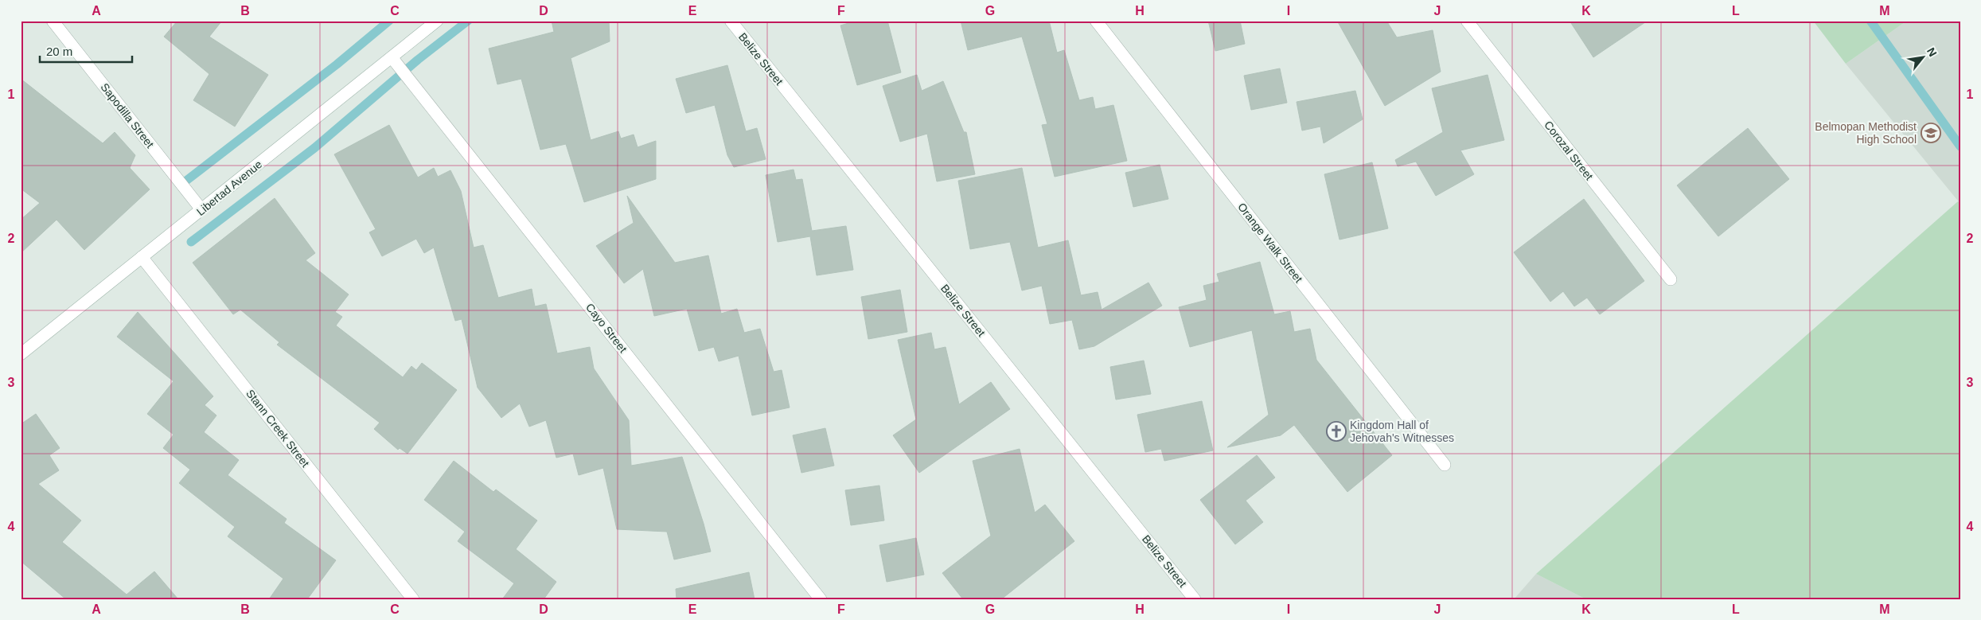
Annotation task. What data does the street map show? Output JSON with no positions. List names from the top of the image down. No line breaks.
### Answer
{"streets":{"street":["Belize Street","Sapodilla Street","Corozal Street","Libertad Avenue","Orange Walk Street","Cayo Street","Stann Creek Street"]},"crossings":[["Sapodilla Street","Libertad Avenue"],["Libertad Avenue","Cayo Street"],["Libertad Avenue","Stann Creek Street"]],"places":{"school or university":["Belmopan Methodist High School"],"church":["Kingdom Hall of Jehovah's Witnesses"]},"scale_bar":"20 m","north":"top right","grid":{"columns":["A","B","C","D","E","F","G","H","I","J","K","L","M"],"rows":["1","2","3","4"]}}
